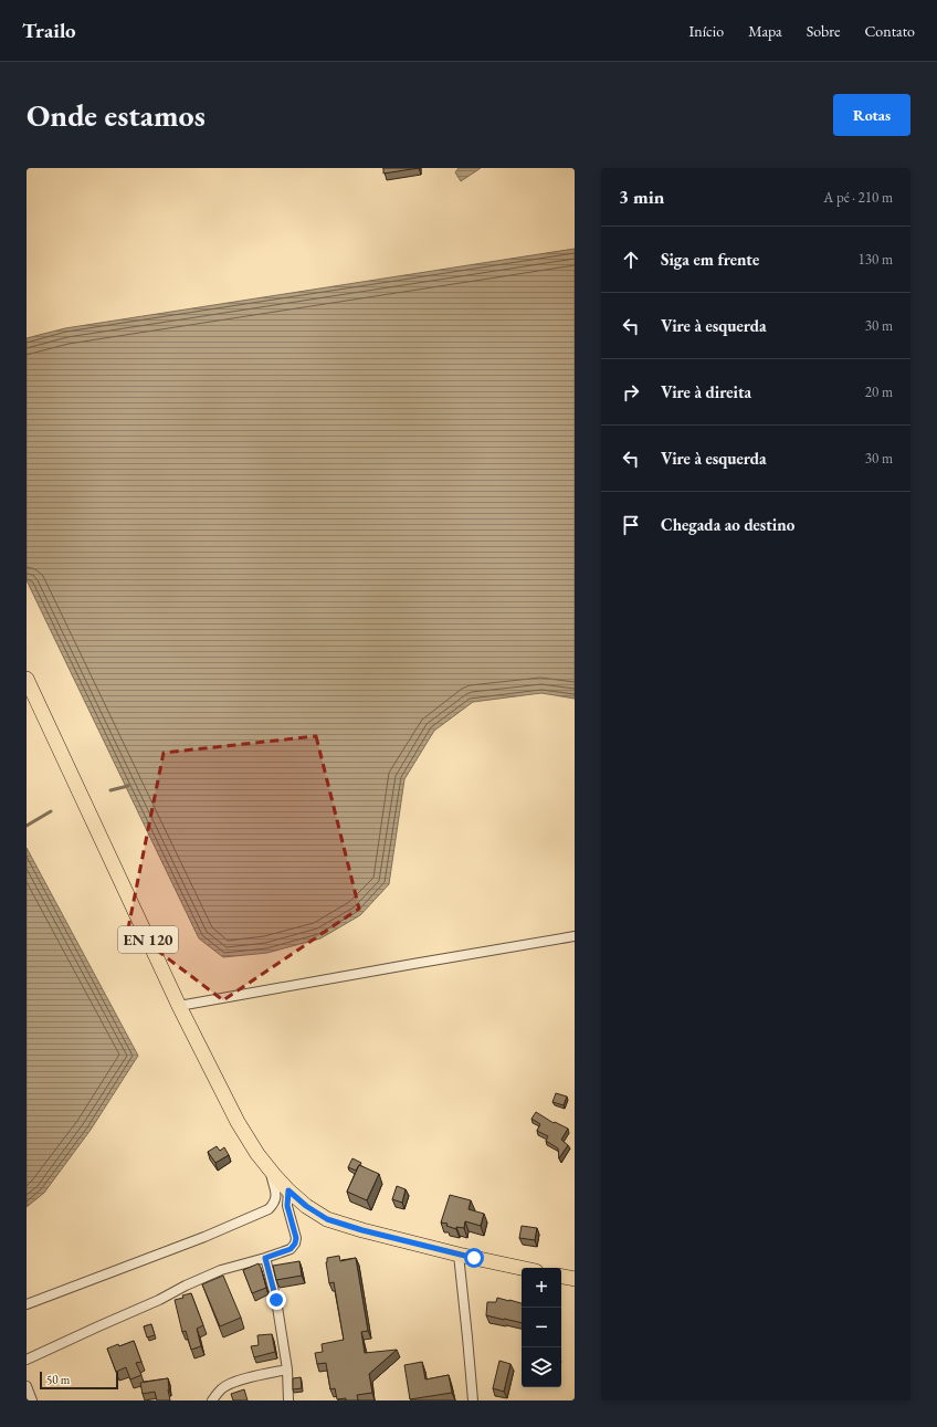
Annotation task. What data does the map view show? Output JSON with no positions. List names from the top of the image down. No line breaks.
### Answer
{"streets":{"main road":["EN 120"]},"scale_bar":"50 m","page":{"header":"Trailo","nav":["Início","Mapa","Sobre","Contato"],"buttons":"Rotas","title":"Onde estamos","heading":["3 min","A pé · 210 m"],"list":[["Siga em frente","130 m"],["Vire à esquerda","30 m"],["Vire à direita","20 m"],["Vire à esquerda","30 m"],"Chegada ao destino"],"map_buttons":["+","−"],"scale":"50 m"}}
